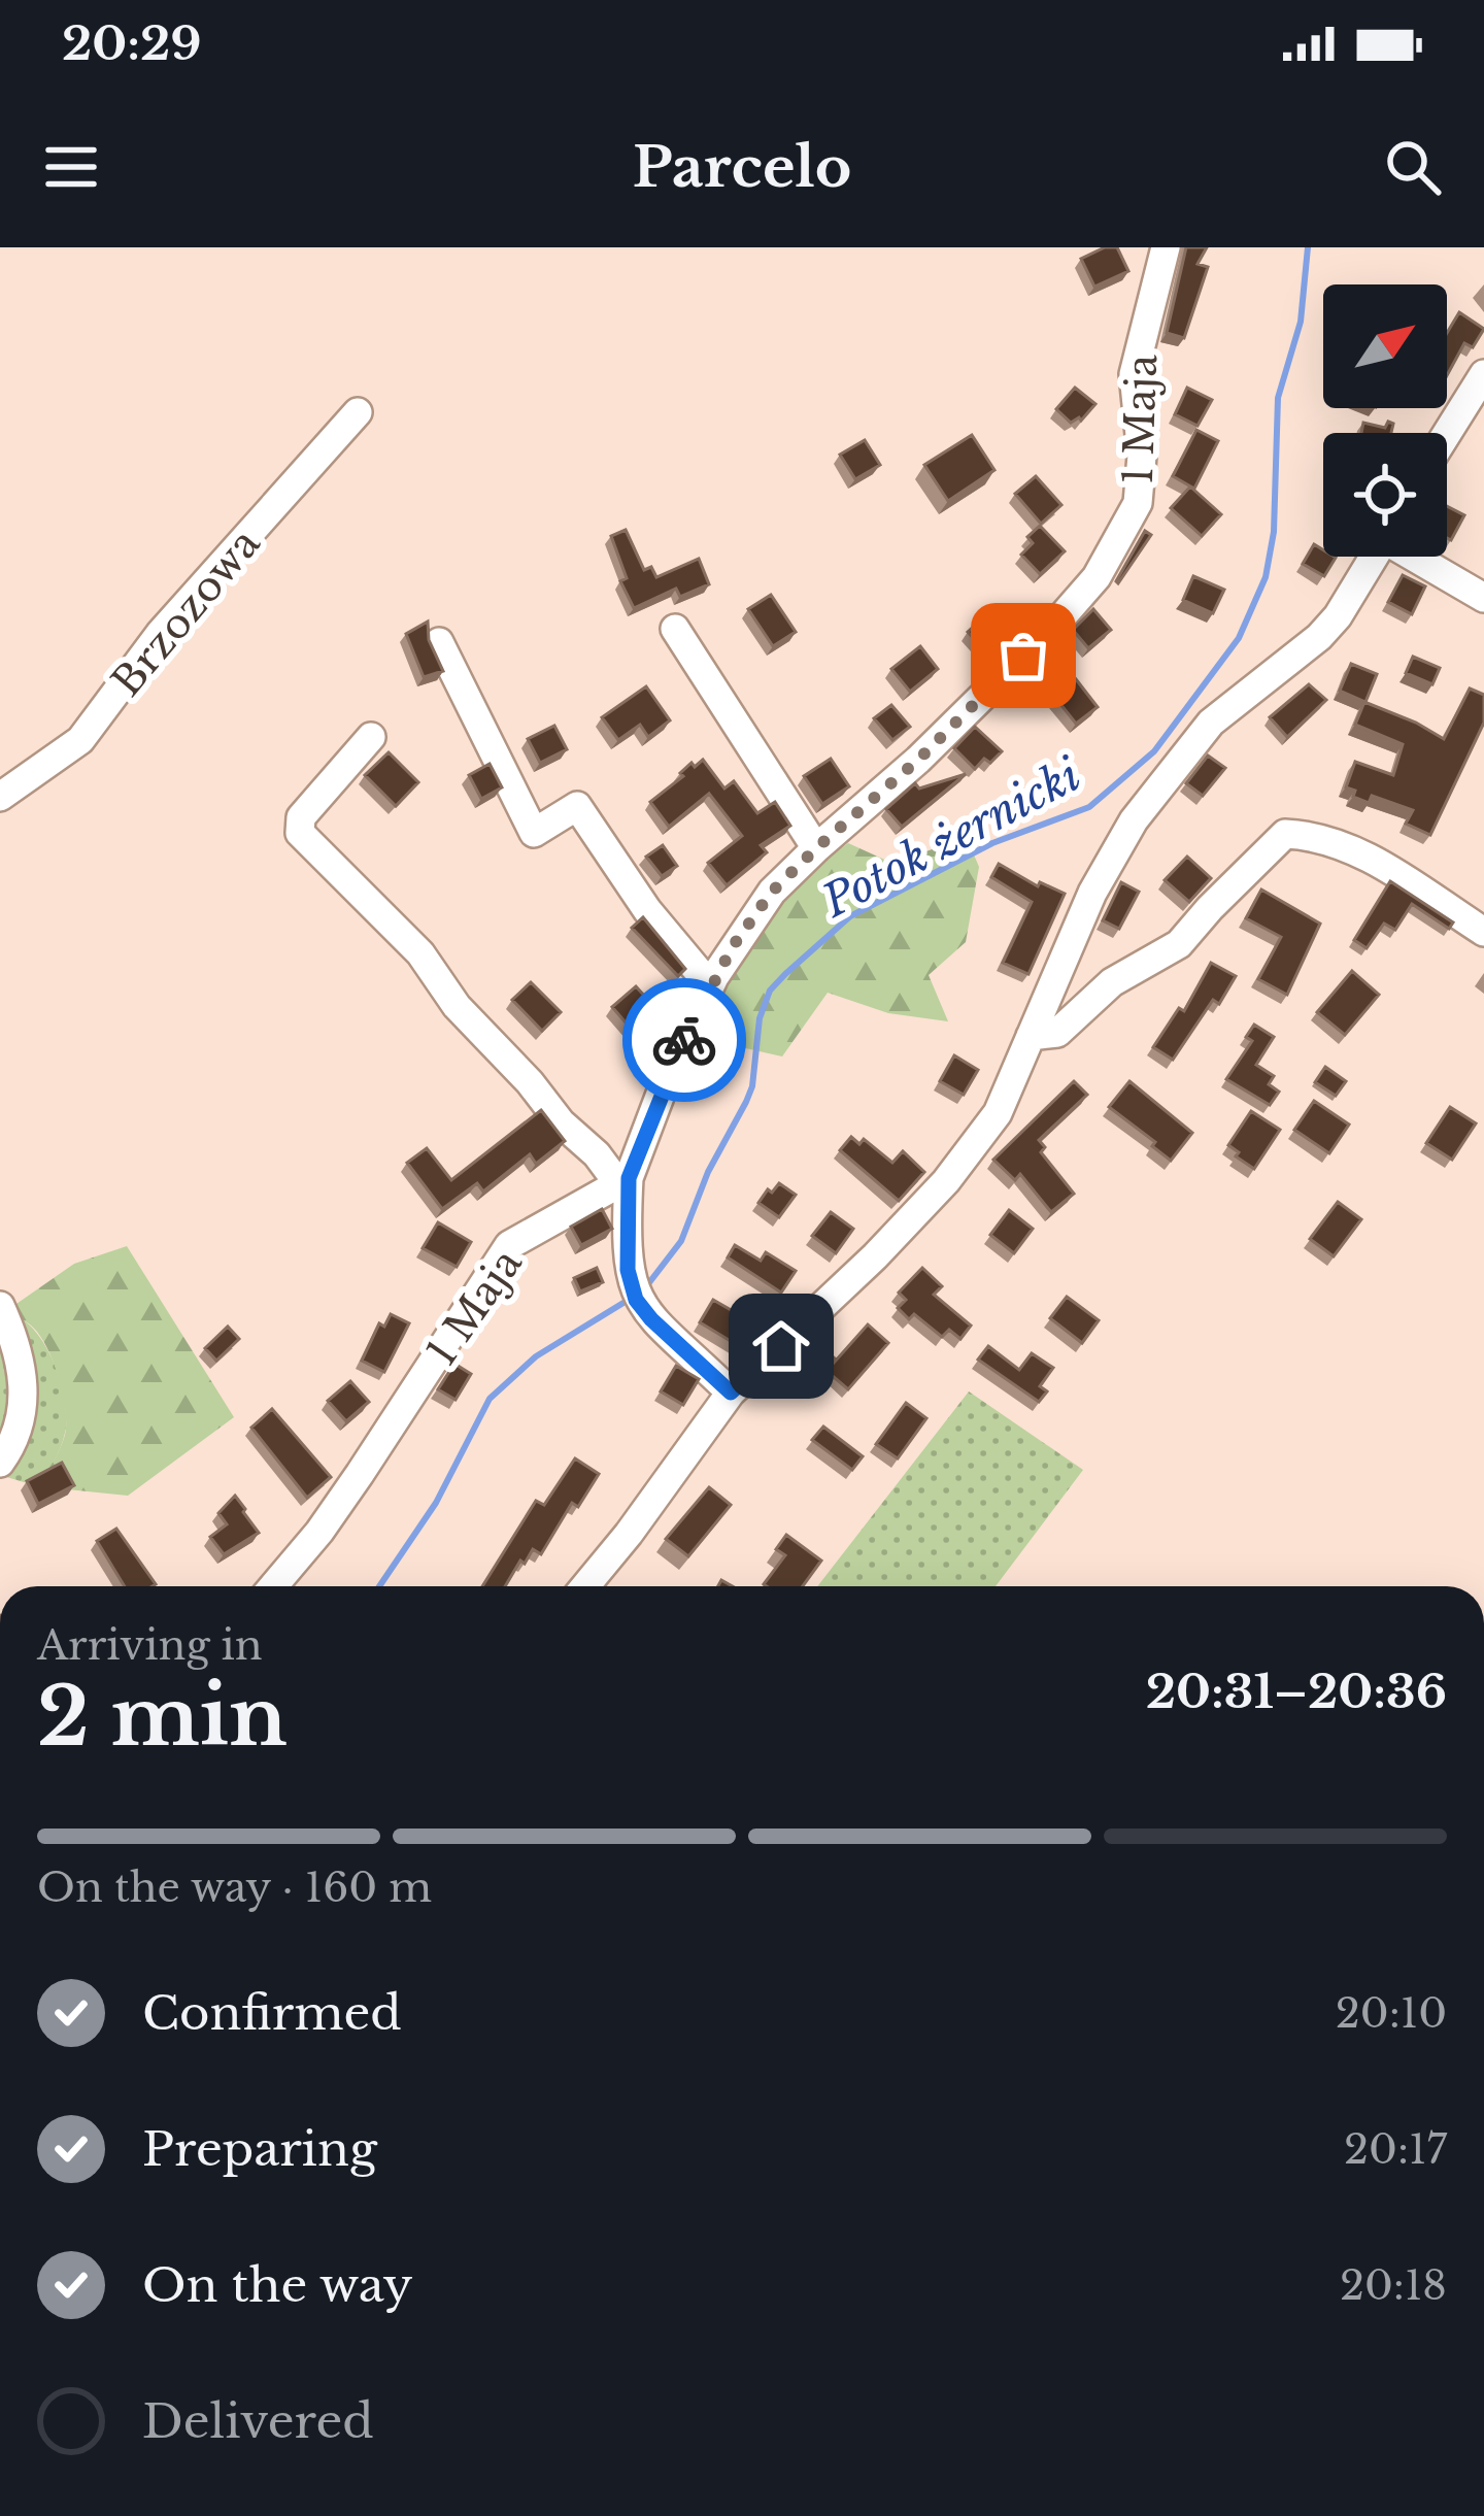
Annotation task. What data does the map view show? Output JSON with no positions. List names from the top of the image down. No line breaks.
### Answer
{"streets":{"street":["1 Maja","Brzozowa"]},"water":["Potok żernicki"],"north":"top right","page":{"status":"20:29","header":"Parcelo","heading":["2 min","Arriving in","20:31–20:36"],"bar":"On the way · 160 m","list":[["Confirmed","20:10"],["Preparing","20:17"],["On the way","20:18"],"Delivered"]}}
